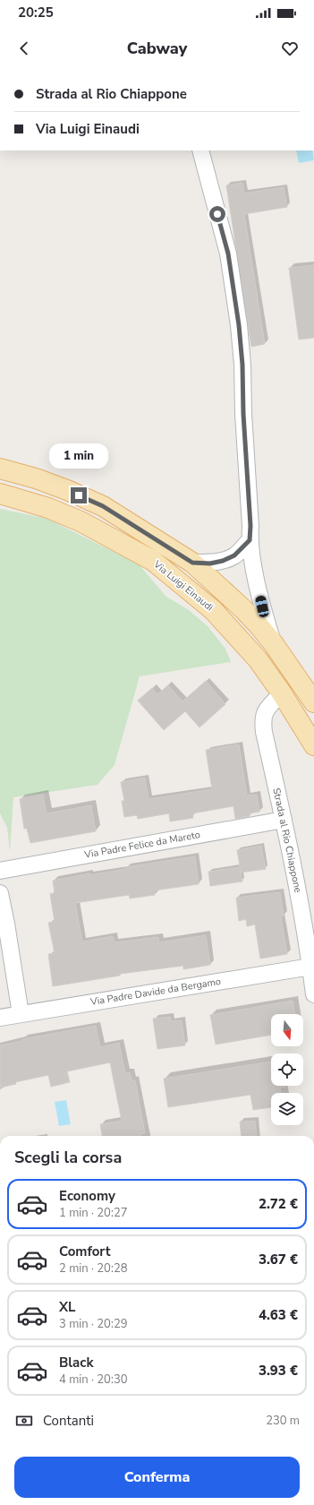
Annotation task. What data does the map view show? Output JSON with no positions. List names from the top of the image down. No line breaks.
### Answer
{"streets":{"main road":["Via Luigi Einaudi"],"street":["Strada al Rio Chiappone","Via Padre Felice da Mareto","Via Padre Davide da Bergamo"]},"crossings":[["Via Luigi Einaudi","Strada al Rio Chiappone"],["Strada al Rio Chiappone","Via Padre Felice da Mareto"],["Strada al Rio Chiappone","Via Padre Davide da Bergamo"]],"north":"bottom","page":{"status":"20:25","header":"Cabway","banner":["Strada al Rio Chiappone","Via Luigi Einaudi"],"bubble":"1 min","heading":"Scegli la corsa","list":[{"name":"Economy","note":"1 min · 20:27","value":"2.72 €"},{"name":"Comfort","note":"2 min · 20:28","value":"3.67 €"},{"name":"XL","note":"3 min · 20:29","value":"4.63 €"},{"name":"Black","note":"4 min · 20:30","value":"3.93 €"}],"pay":["Contanti","230 m"],"buttons":"Conferma"}}
